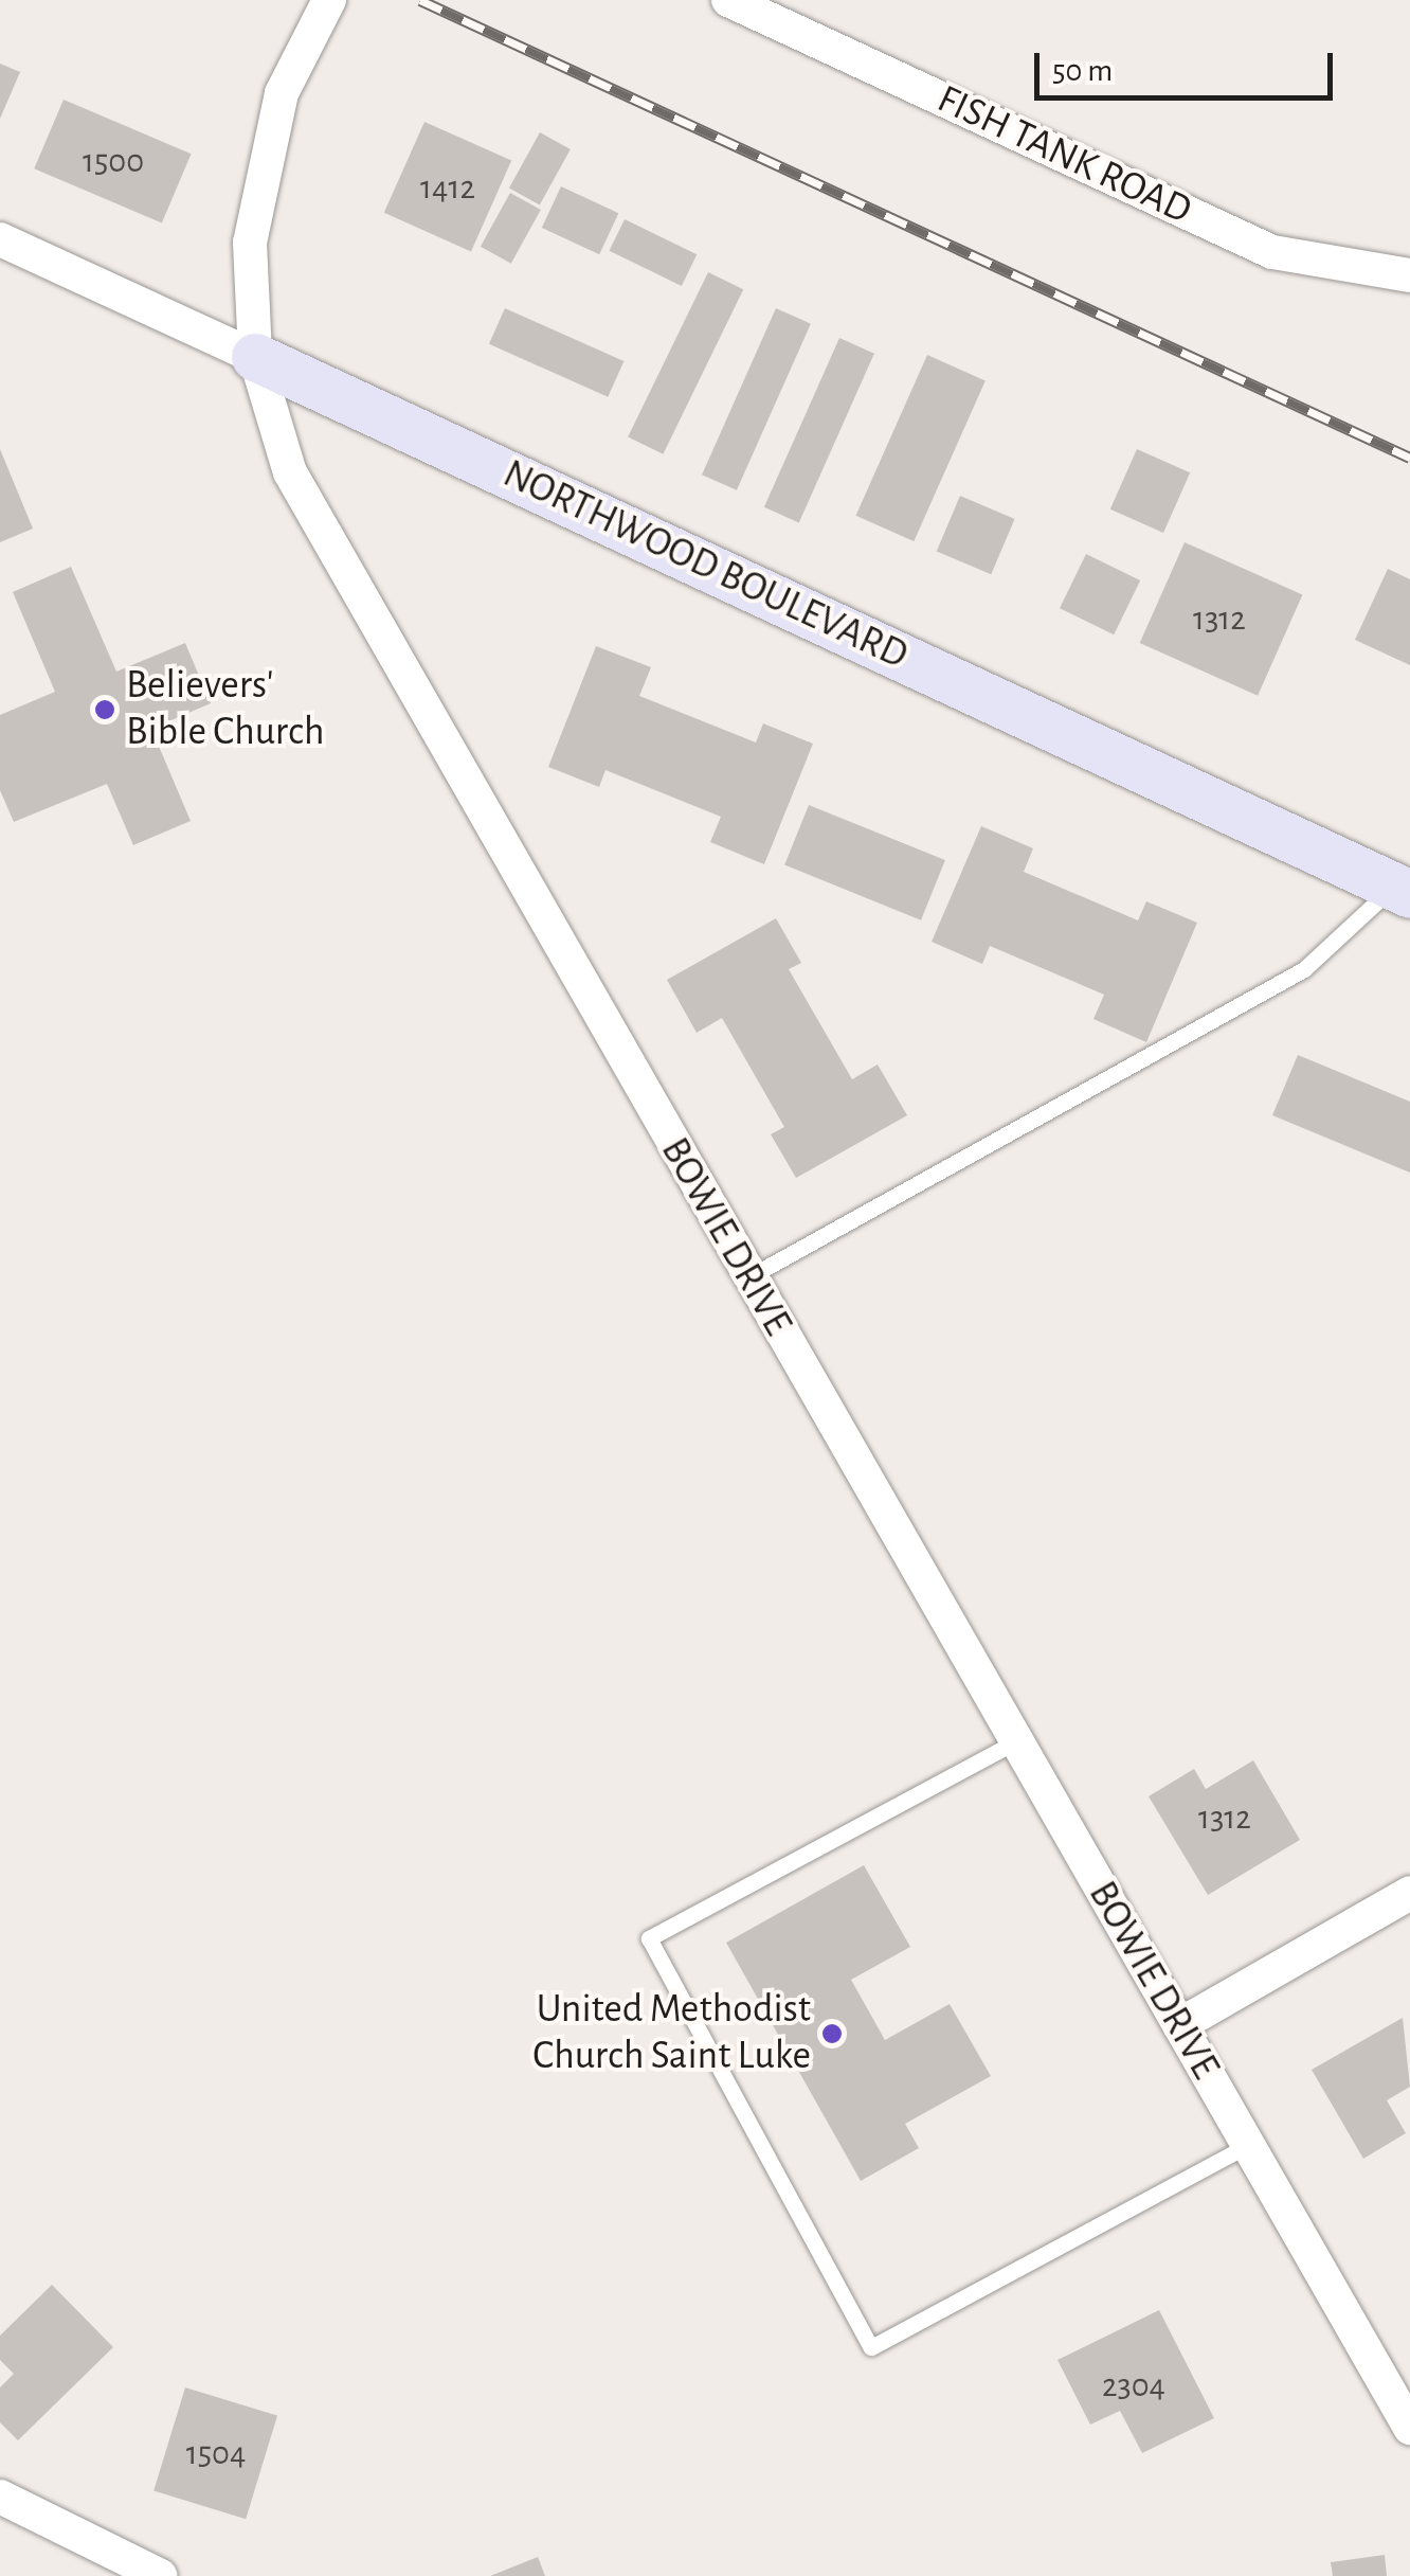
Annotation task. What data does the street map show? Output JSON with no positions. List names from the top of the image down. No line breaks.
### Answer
{"streets":{"street":["FISH TANK ROAD","NORTHWOOD BOULEVARD","BOWIE DRIVE"]},"crossings":[["NORTHWOOD BOULEVARD","BOWIE DRIVE"]],"places":["Believers' Bible Church","United Methodist Church Saint Luke"],"house_numbers":["1500","1412","1312","1312","2304","1504"],"scale_bar":"50 m"}
